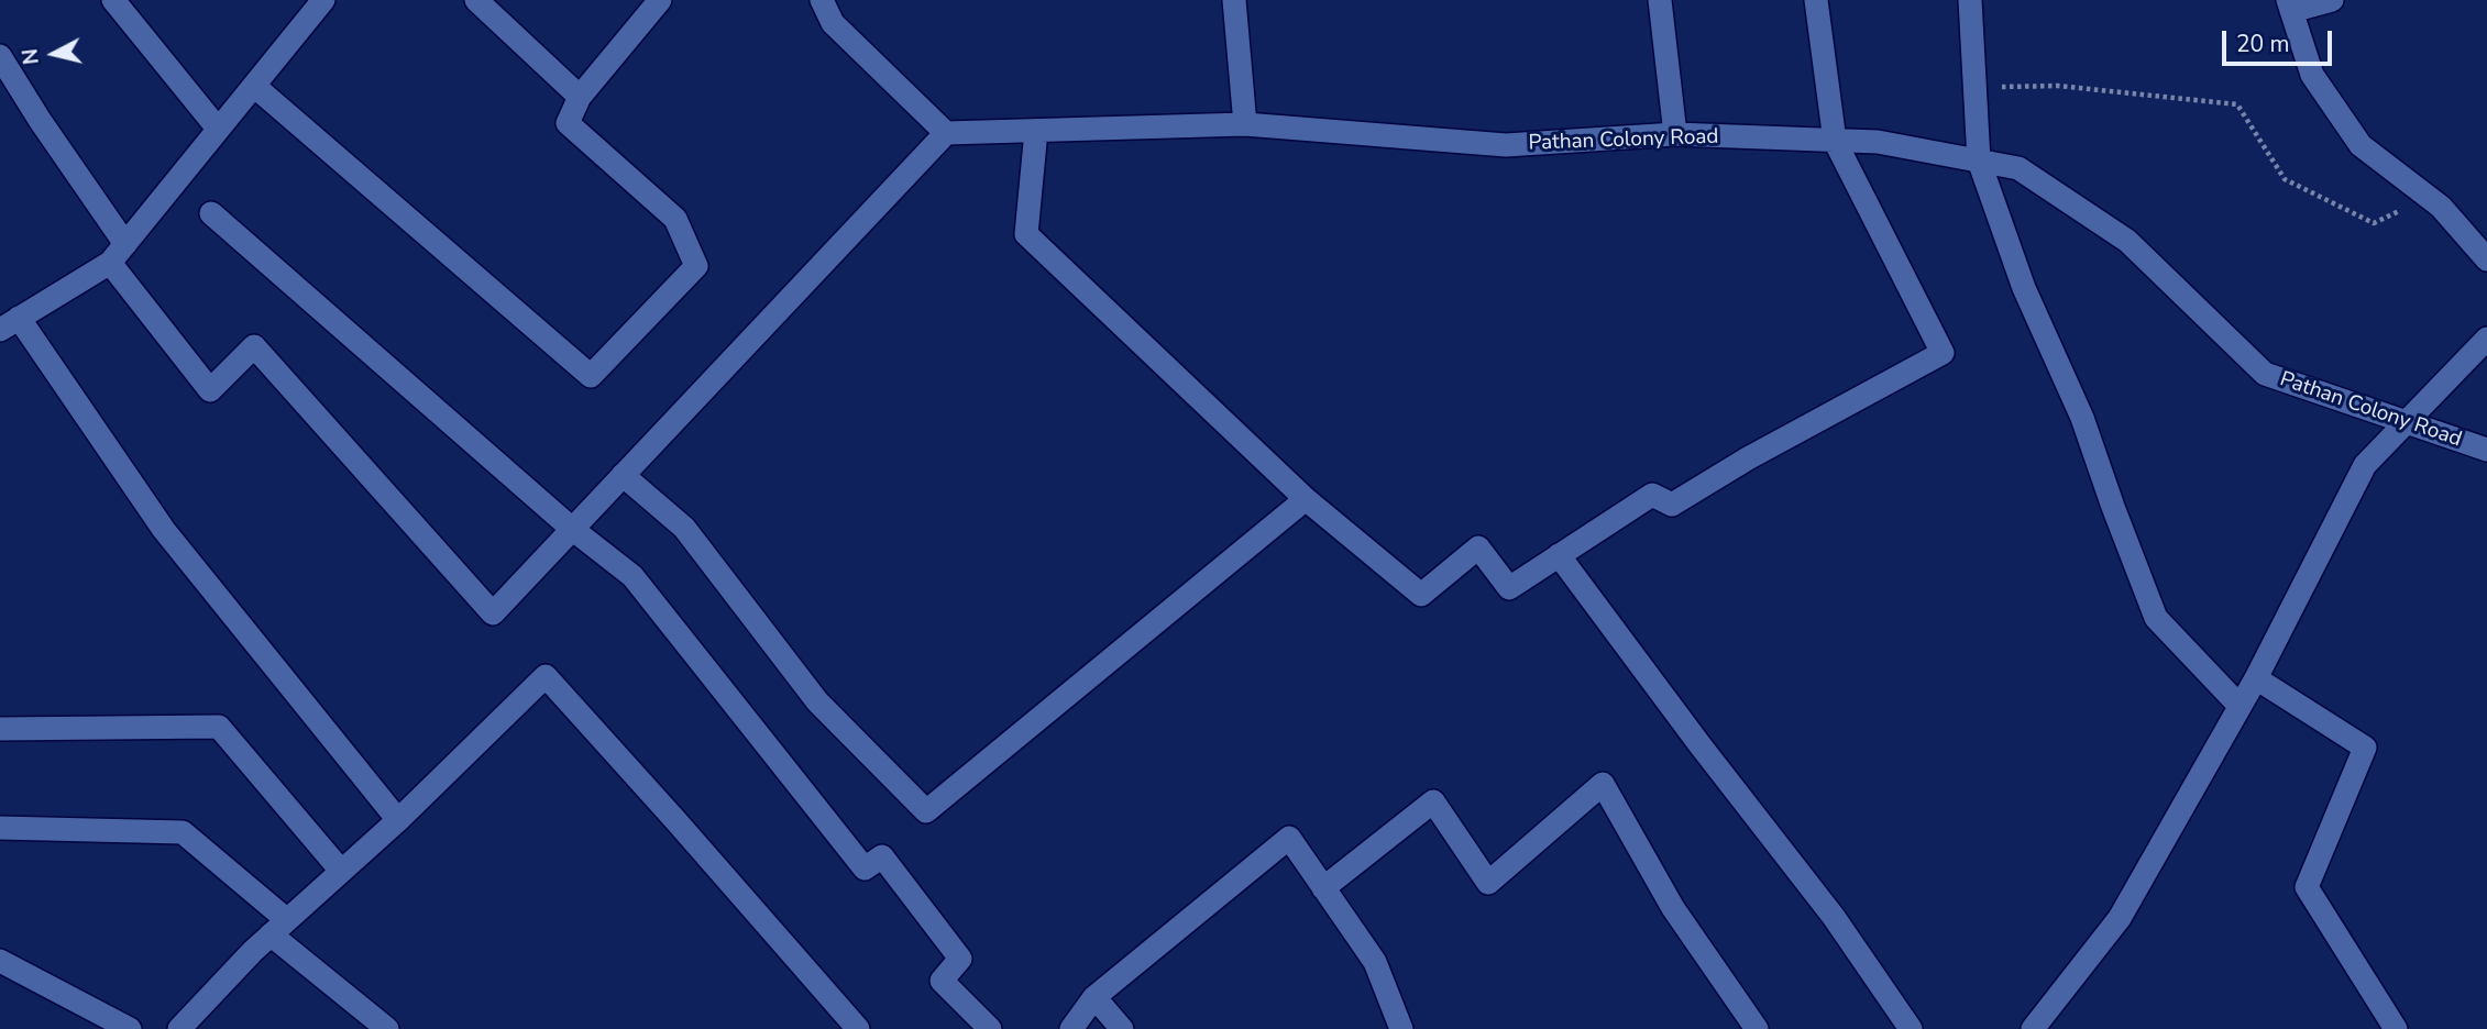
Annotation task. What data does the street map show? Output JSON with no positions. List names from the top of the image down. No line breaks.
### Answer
{"streets":{"street":["Pathan Colony Road"]},"scale_bar":"20 m","north":"left"}
